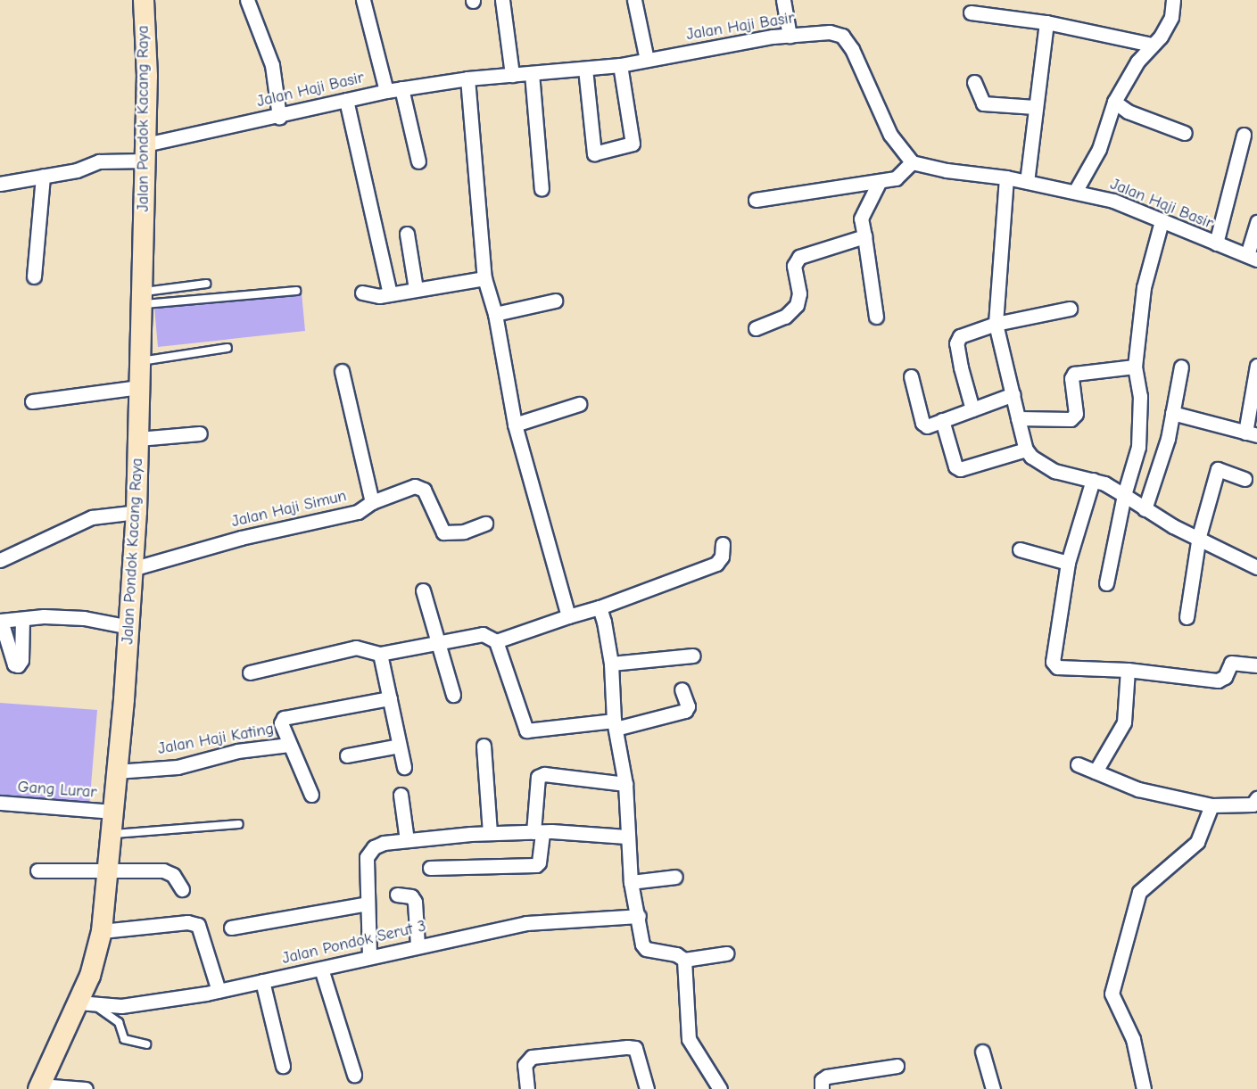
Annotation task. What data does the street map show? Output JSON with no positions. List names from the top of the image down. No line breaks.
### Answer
{"streets":{"main road":["Jalan Pondok Kacang Raya"],"street":["Jalan Haji Basir","Jalan Haji Simun","Jalan Haji Kating","Gang Lurar","Jalan Pondok Serut 3"]},"crossings":[["Jalan Haji Basir","Jalan Pondok Kacang Raya"],["Jalan Pondok Kacang Raya","Jalan Haji Simun"],["Jalan Pondok Kacang Raya","Jalan Haji Kating"],["Jalan Pondok Kacang Raya","Gang Lurar"],["Jalan Pondok Kacang Raya","Jalan Pondok Serut 3"]]}
